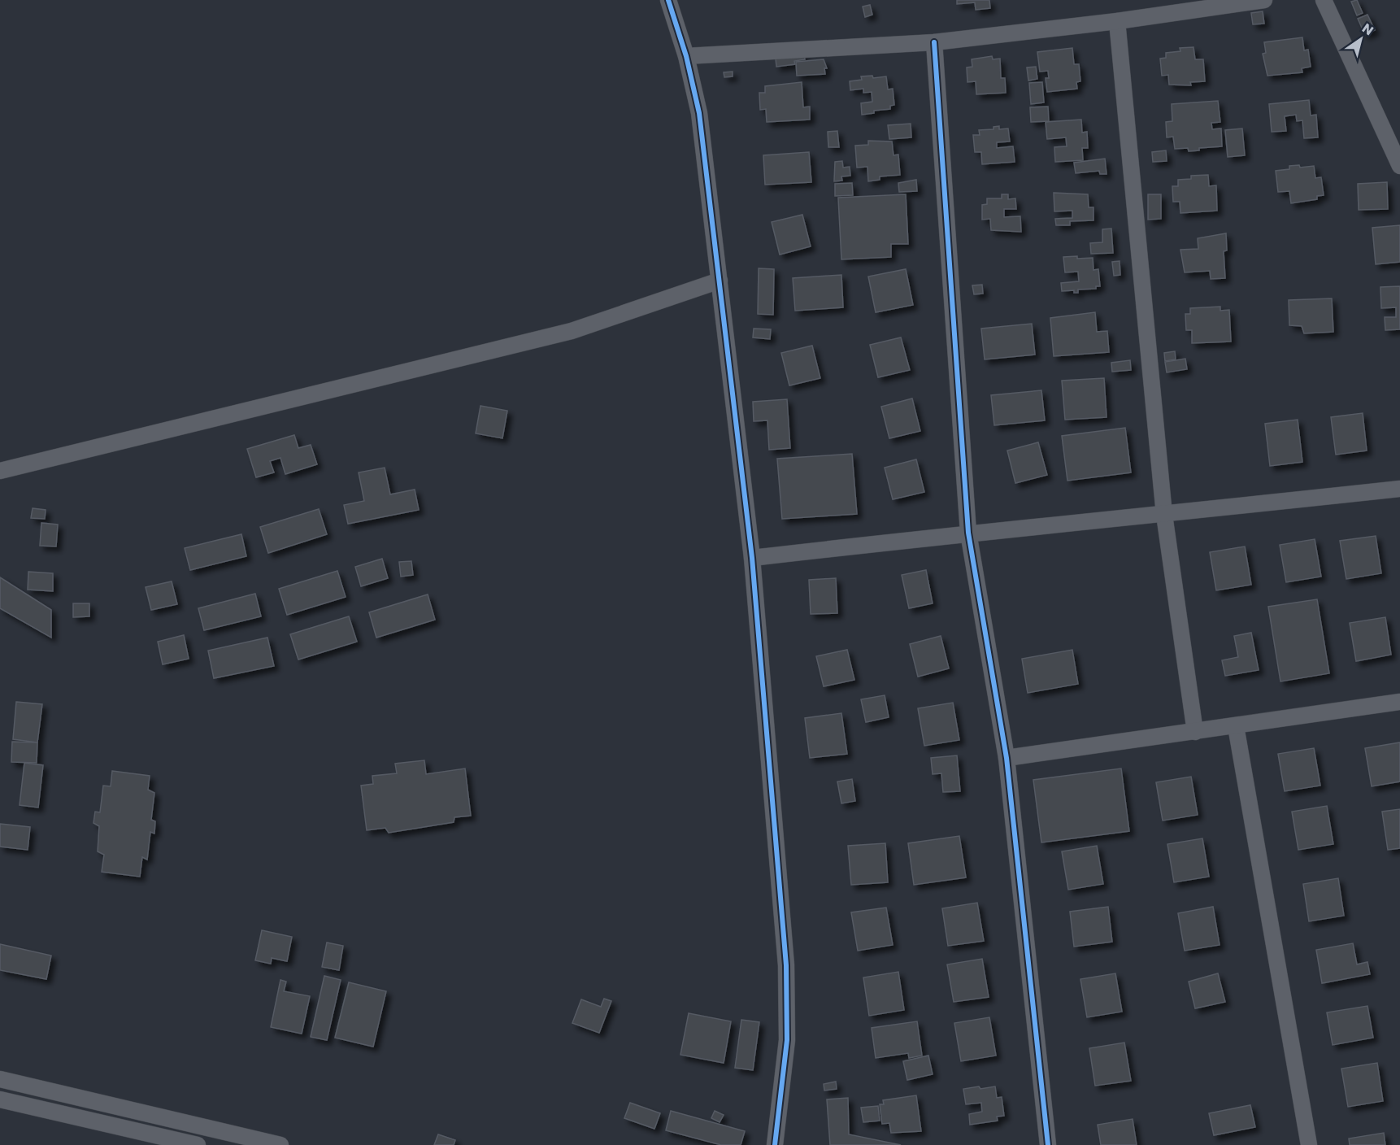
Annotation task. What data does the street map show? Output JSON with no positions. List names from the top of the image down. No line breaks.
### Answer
{"north":"top right"}
